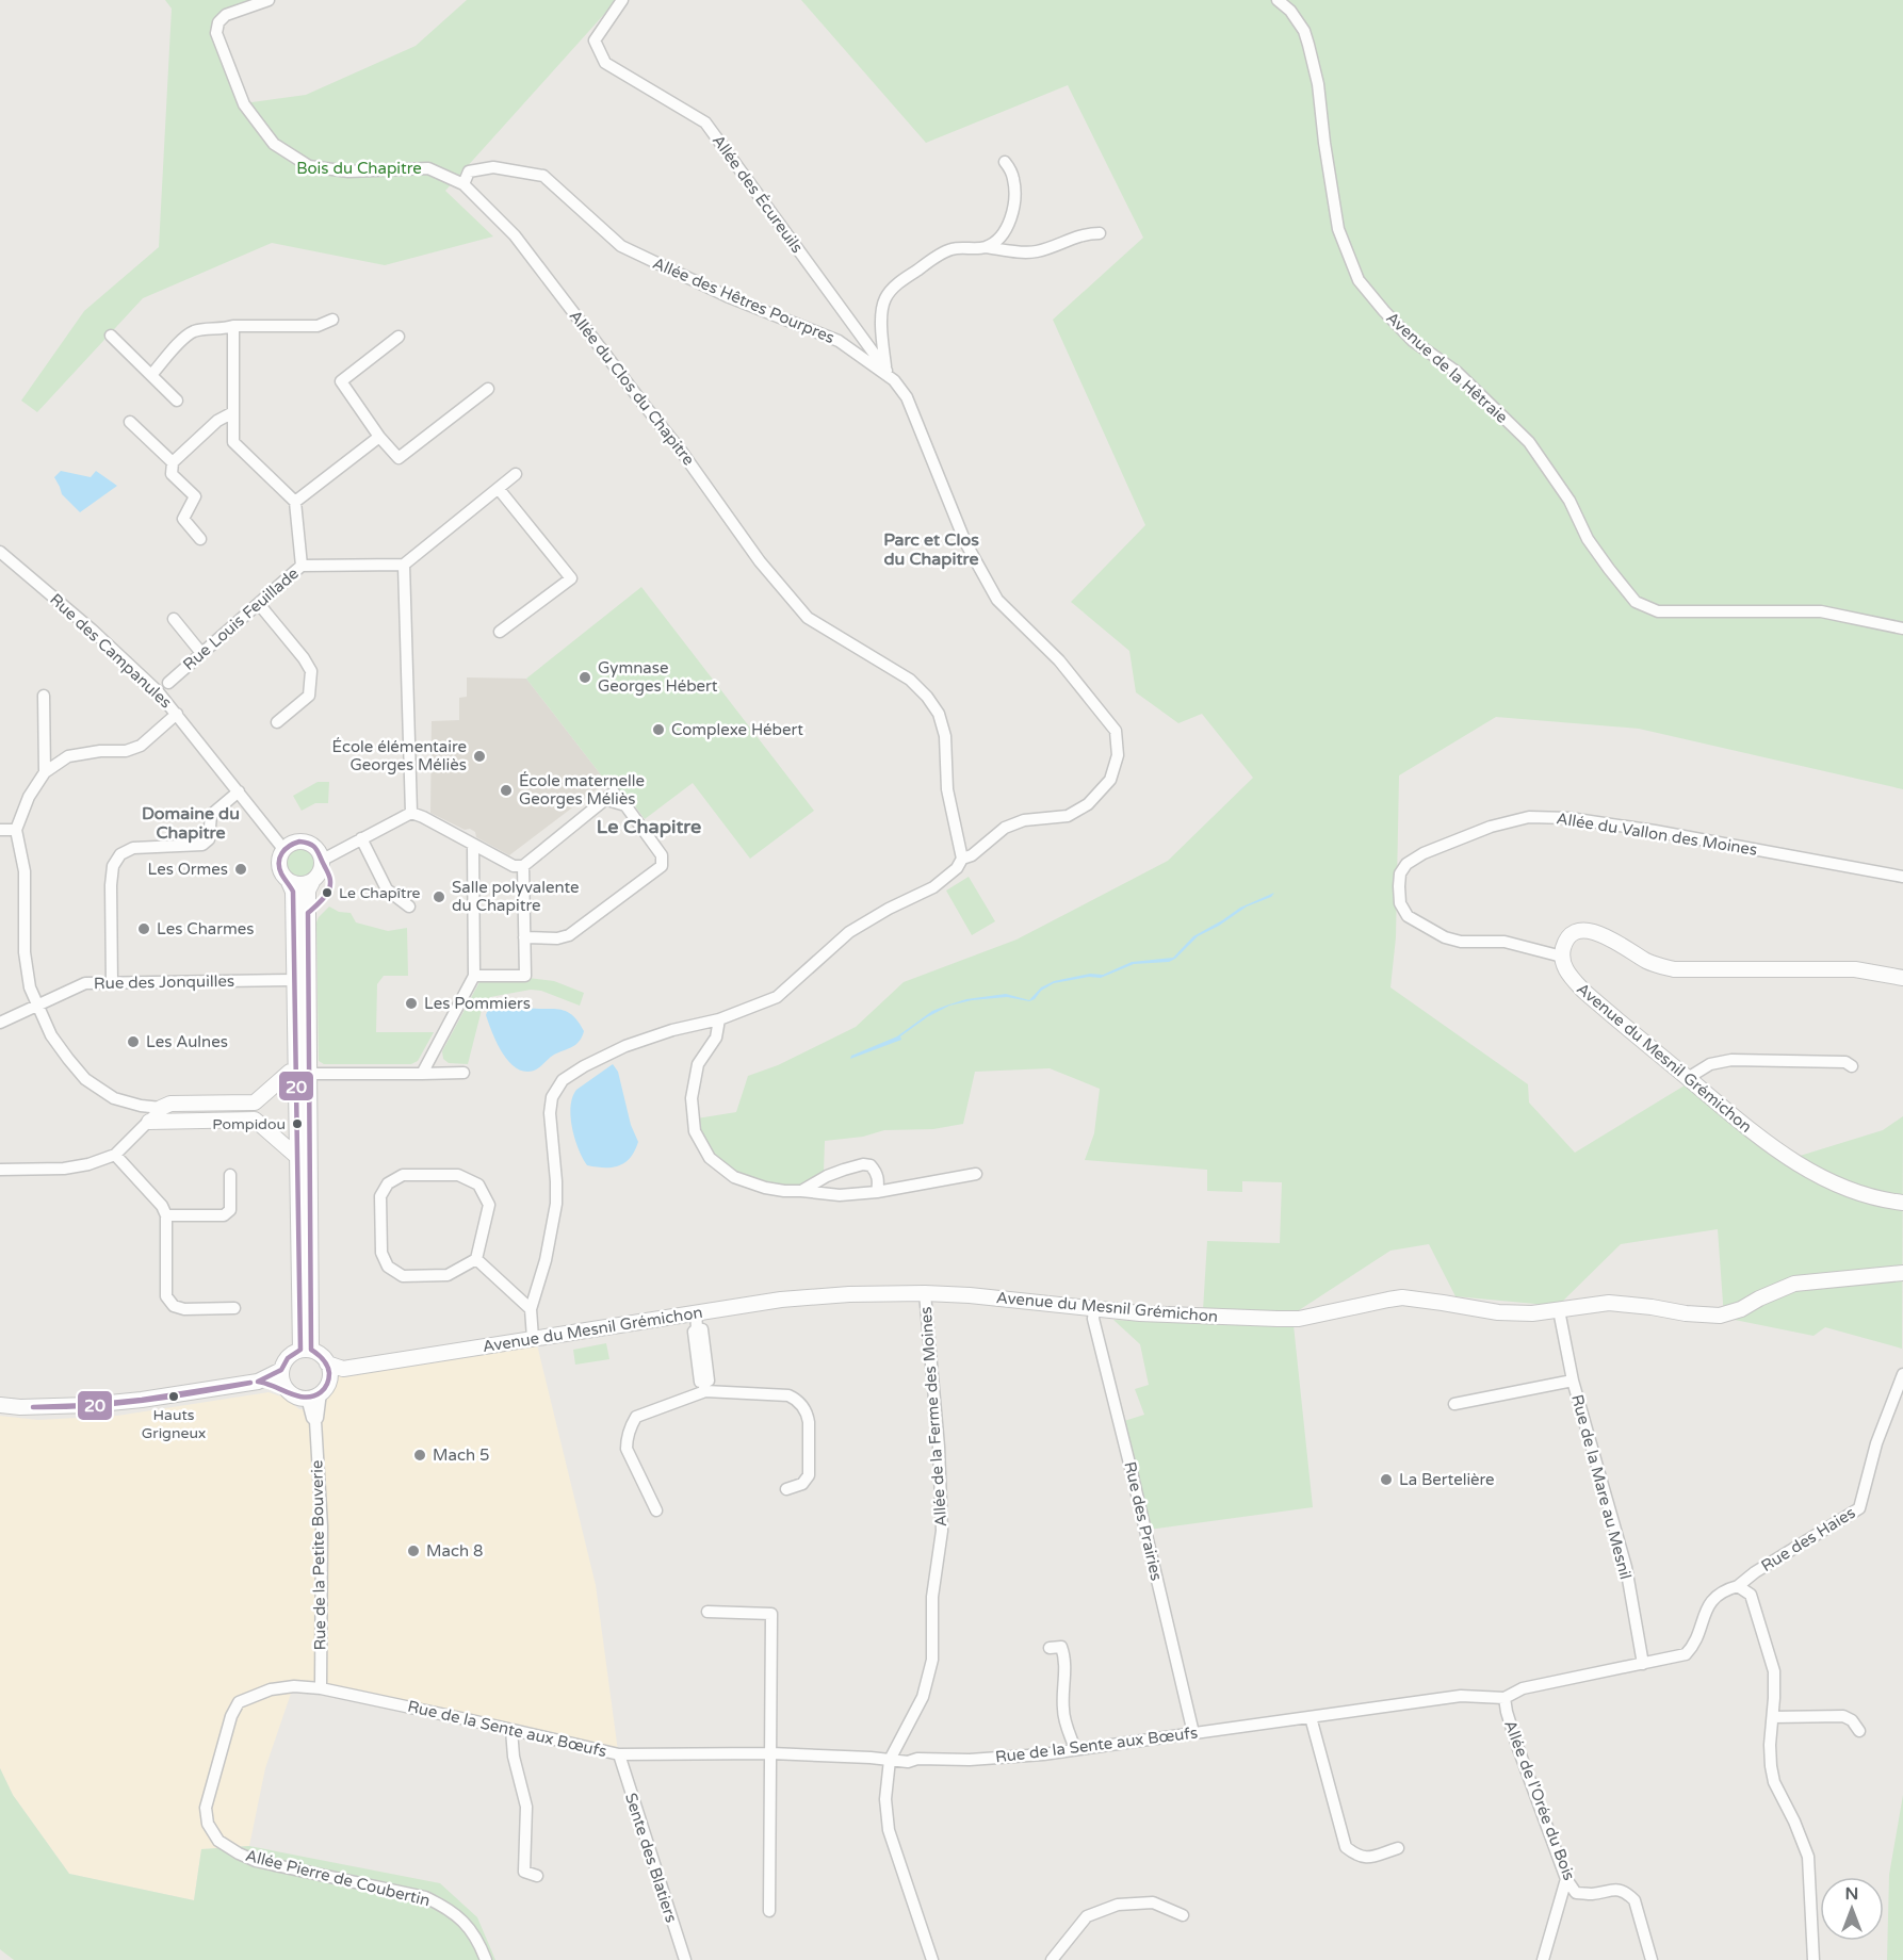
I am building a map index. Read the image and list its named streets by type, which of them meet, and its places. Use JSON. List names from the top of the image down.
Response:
{
  "streets": {
    "street": [
      "Allée des Écureuils",
      "Allée des Hêtres Pourpres",
      "Avenue de la Hêtraie",
      "Allée du Clos du Chapitre",
      "Rue Louis Feuillade",
      "Rue des Campanules",
      "Allée du Vallon des Moines",
      "Rue des Jonquilles",
      "Avenue du Mesnil Grémichon",
      "Allée de la Ferme des Moines",
      "Rue de la Mare au Mesnil",
      "Rue des Prairies",
      "Rue des Haies",
      "Rue de la Petite Bouverie",
      "Rue de la Sente aux Bœufs",
      "Allée de l'Orée du Bois",
      "Sente des Blatiers",
      "Allée Pierre de Coubertin"
    ]
  },
  "crossings": [
    ["Allée des Écureuils", "Allée des Hêtres Pourpres"],
    ["Allée des Hêtres Pourpres", "Allée du Clos du Chapitre"],
    ["Allée du Vallon des Moines", "Avenue du Mesnil Grémichon"],
    ["Avenue du Mesnil Grémichon", "Allée de la Ferme des Moines"],
    ["Avenue du Mesnil Grémichon", "Rue de la Mare au Mesnil"],
    ["Avenue du Mesnil Grémichon", "Rue des Prairies"],
    ["Avenue du Mesnil Grémichon", "Rue de la Petite Bouverie"],
    ["Allée de la Ferme des Moines", "Rue de la Sente aux Bœufs"],
    ["Rue de la Mare au Mesnil", "Rue des Haies"],
    ["Rue de la Mare au Mesnil", "Rue de la Sente aux Bœufs"],
    ["Rue des Prairies", "Rue de la Sente aux Bœufs"],
    ["Rue des Haies", "Rue de la Sente aux Bœufs"],
    ["Rue de la Petite Bouverie", "Rue de la Sente aux Bœufs"],
    ["Rue de la Sente aux Bœufs", "Allée de l'Orée du Bois"],
    ["Rue de la Sente aux Bœufs", "Sente des Blatiers"],
    ["Rue de la Sente aux Bœufs", "Allée Pierre de Coubertin"]
  ],
  "districts": ["Parc et Clos du Chapitre", "Domaine du Chapitre", "Le Chapitre"],
  "parks": ["Bois du Chapitre"],
  "places": [
    "Gymnase Georges Hébert",
    "Complexe Hébert",
    "École élémentaire Georges Méliès",
    "École maternelle Georges Méliès",
    "Les Ormes",
    "Le Chapître",
    "Salle polyvalente du Chapitre",
    "Les Charmes",
    "Les Pommiers",
    "Les Aulnes",
    "Pompidou",
    "Hauts Grigneux",
    "Mach 5",
    "La Bertelière",
    "Mach 8"
  ],
  "lines": ["transit line 20"],
  "north": "top"
}
